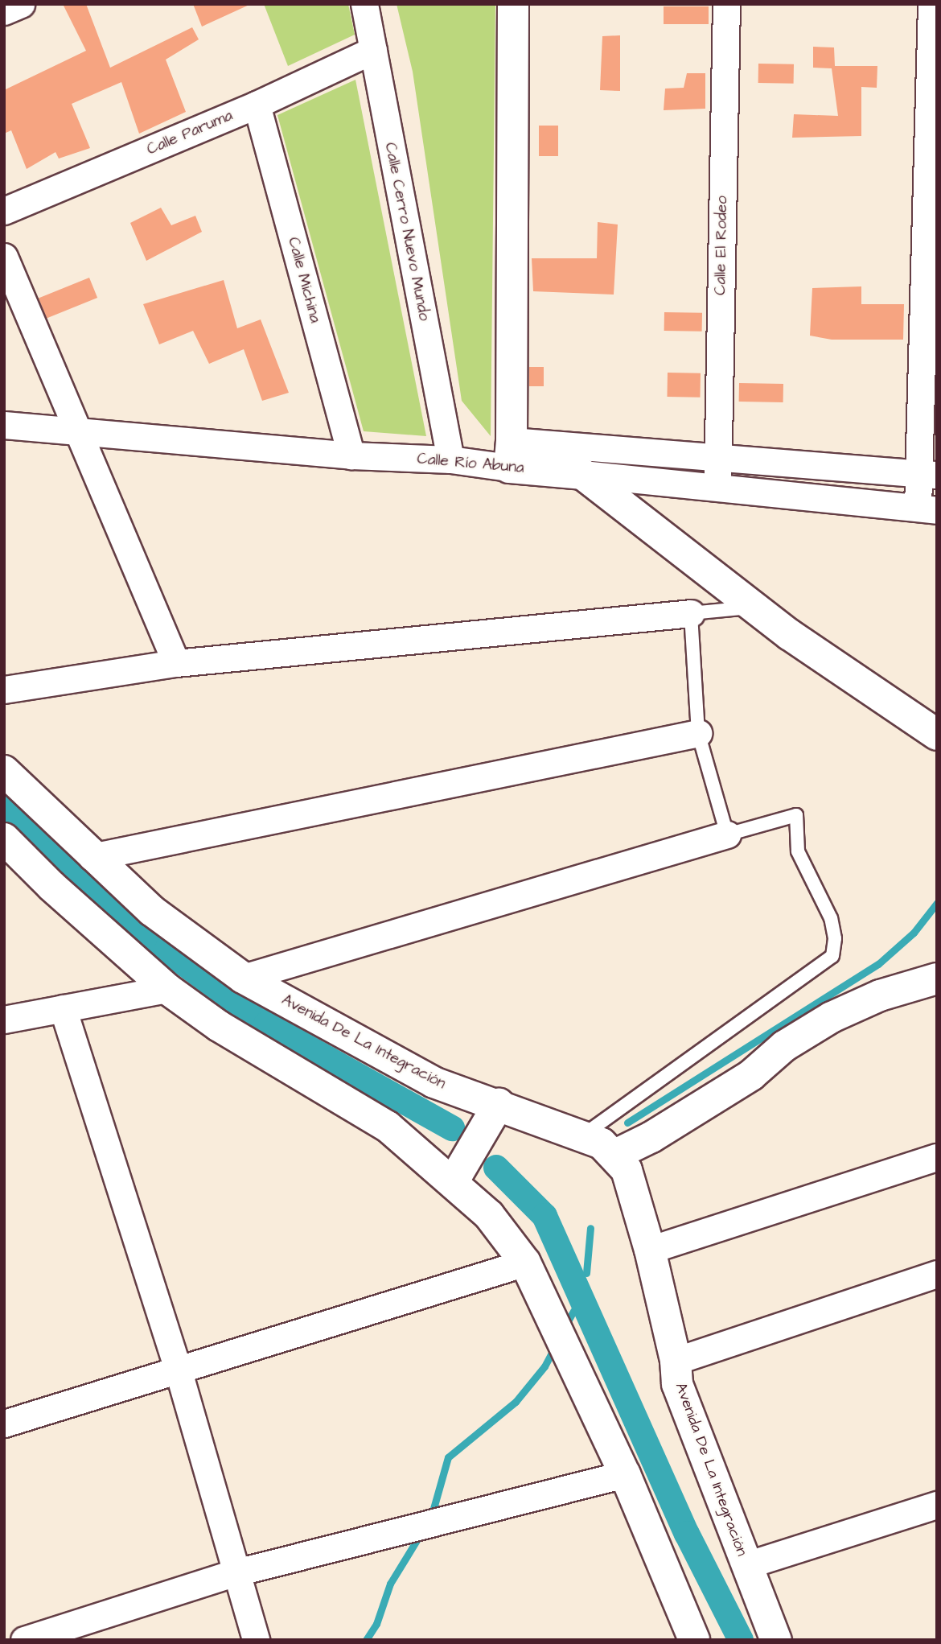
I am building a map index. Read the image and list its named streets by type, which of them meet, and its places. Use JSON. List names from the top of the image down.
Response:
{
  "streets": {
    "main road": ["Calle Río Abuna", "Avenida De La Integración"],
    "street": [
      "Calle Paruma",
      "Calle Cerro Nuevo Mundo",
      "Calle El Rodeo",
      "Calle Michina"
    ]
  },
  "crossings": [
    ["Calle Paruma", "Calle Cerro Nuevo Mundo"],
    ["Calle Paruma", "Calle Michina"],
    ["Calle Cerro Nuevo Mundo", "Calle Río Abuna"],
    ["Calle El Rodeo", "Calle Río Abuna"],
    ["Calle Michina", "Calle Río Abuna"]
  ]
}
